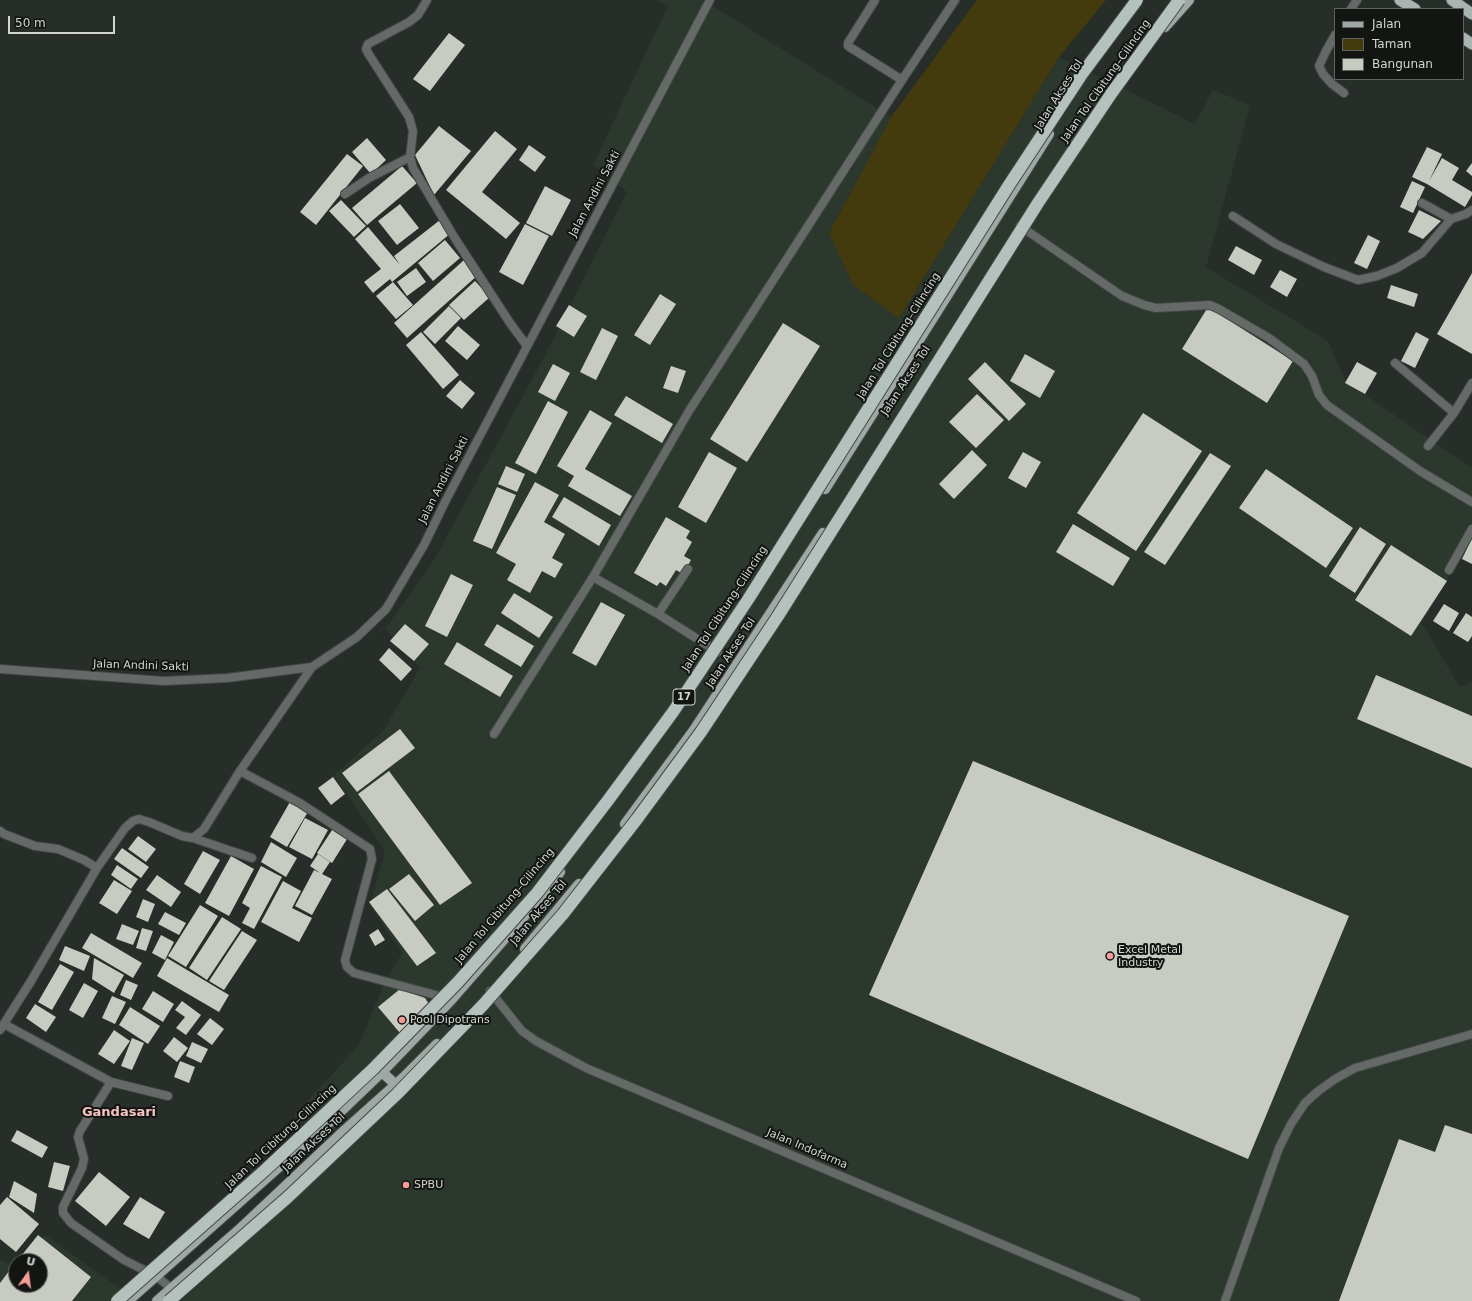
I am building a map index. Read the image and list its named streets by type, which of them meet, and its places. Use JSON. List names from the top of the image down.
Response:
{
  "streets": {
    "highway": ["Jalan Tol Cibitung–Cilincing", "17"],
    "main road": ["Jalan Akses Tol"],
    "street": ["Jalan Andini Sakti", "Jalan Indofarma"]
  },
  "crossings": [
    ["Jalan Akses Tol", "Jalan Indofarma"]
  ],
  "districts": ["Gandasari"],
  "places": ["Excel Metal Industry", "Pool Dipotrans", "SPBU"],
  "legend": ["Jalan", "Taman", "Bangunan"],
  "scale_bar": "50 m",
  "north": "top"
}
